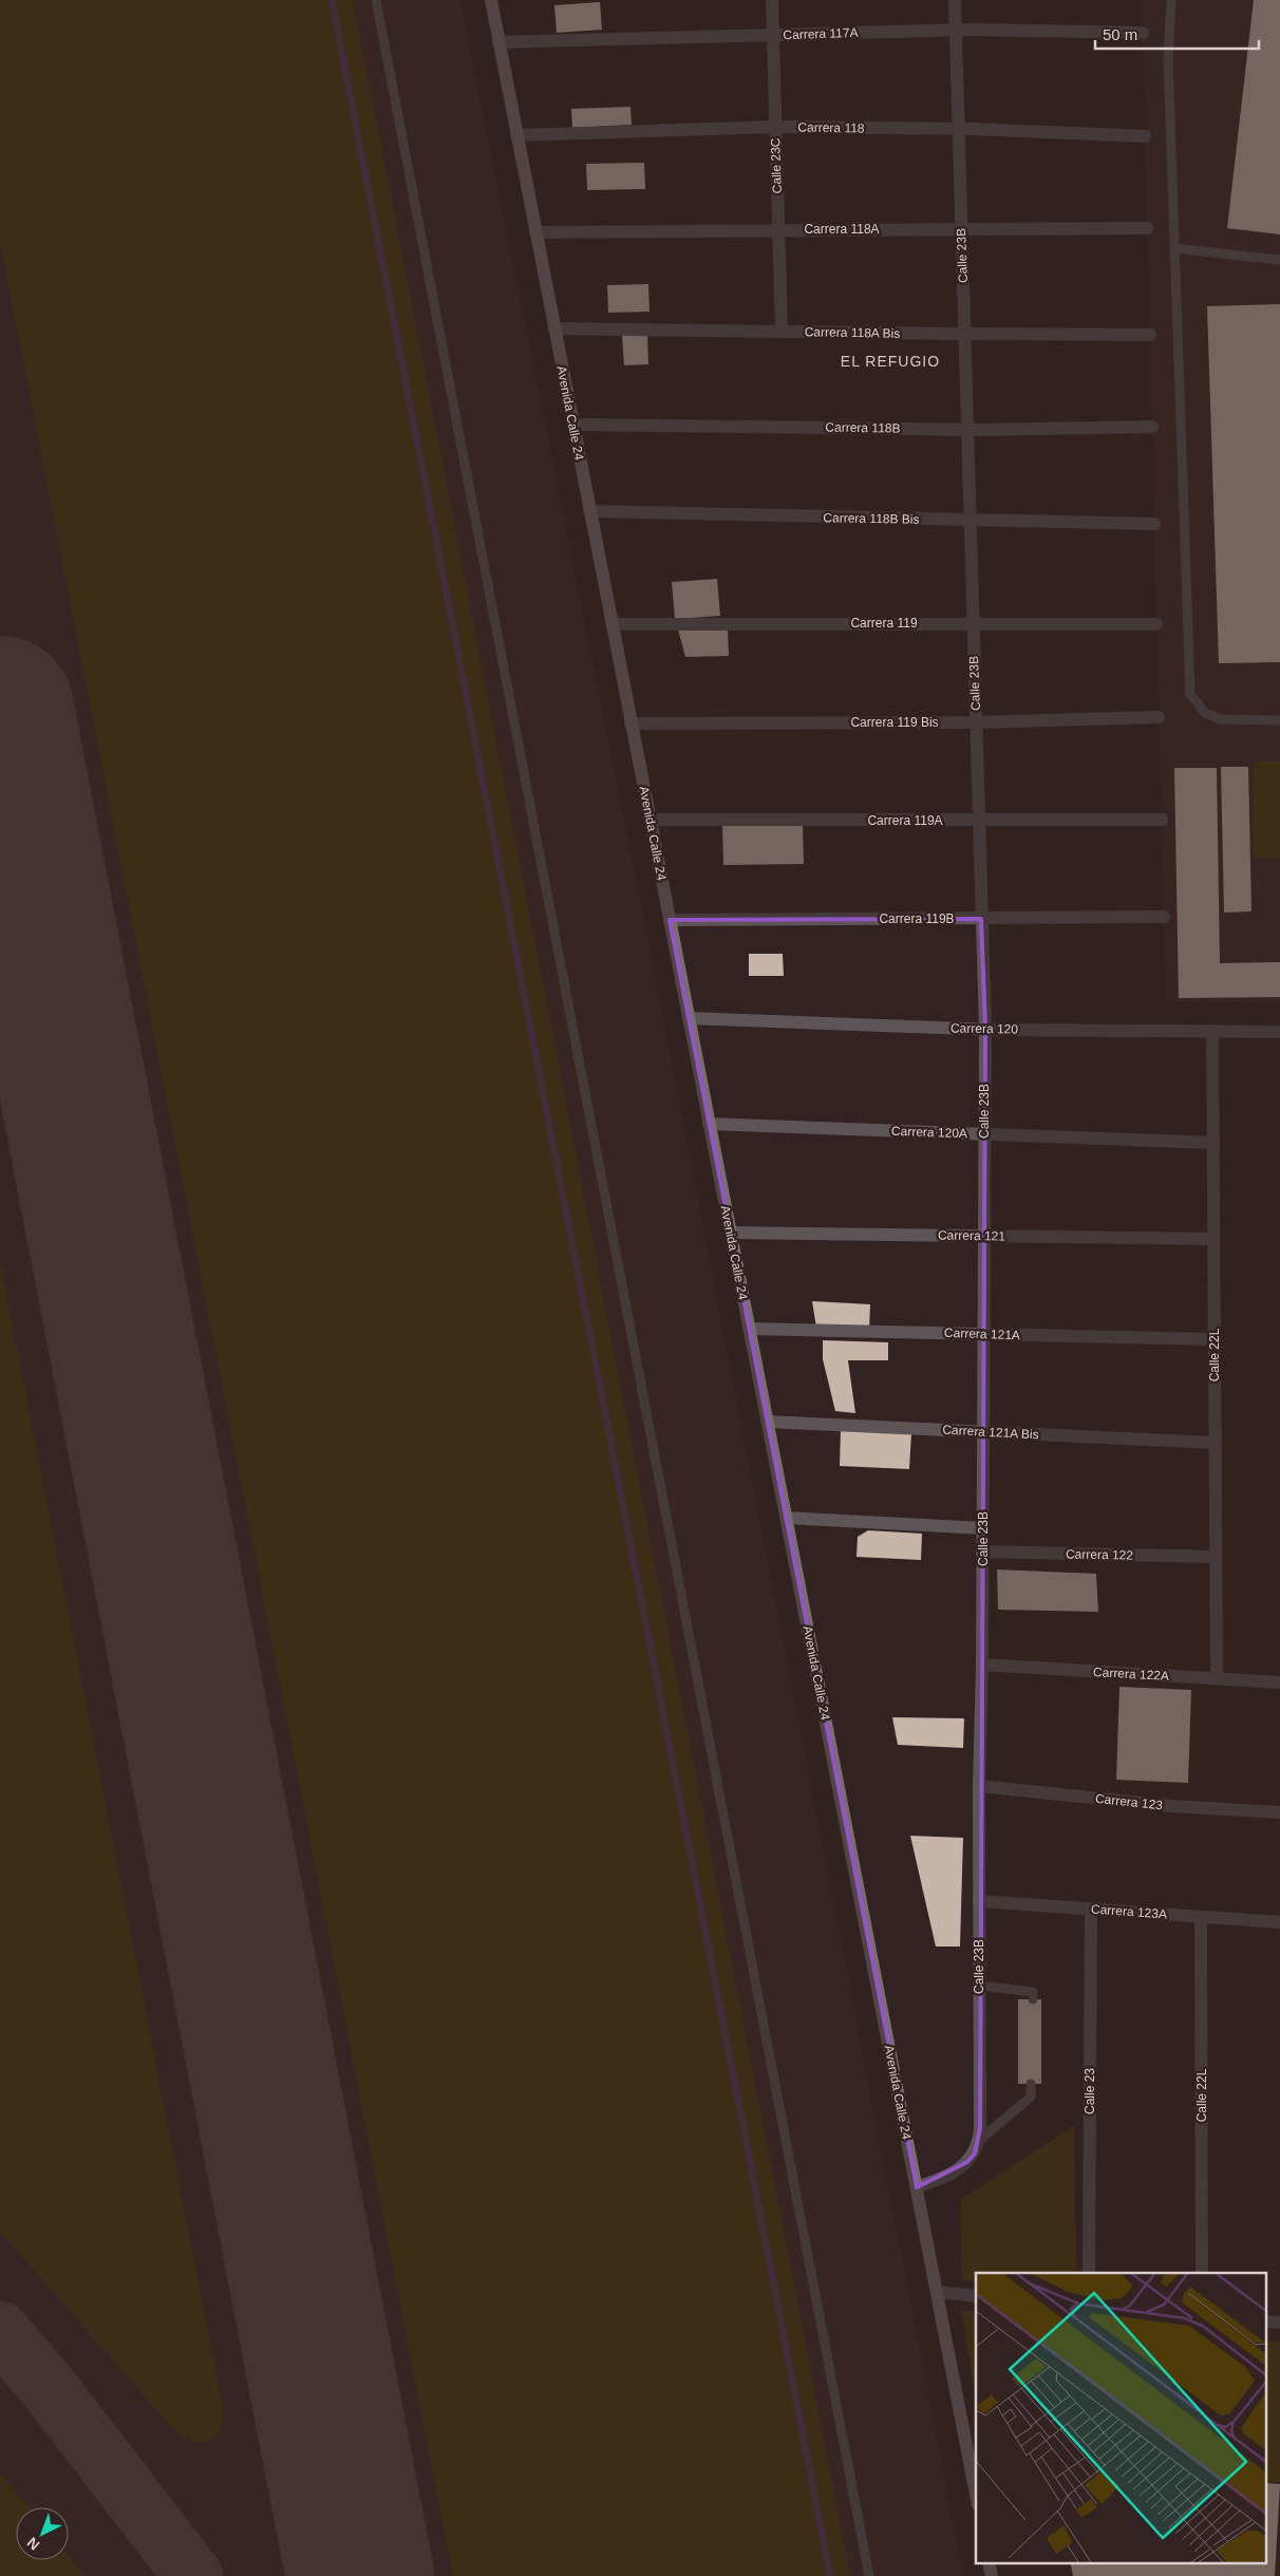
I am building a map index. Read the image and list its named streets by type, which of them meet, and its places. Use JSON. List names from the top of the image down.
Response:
{
  "streets": {
    "main road": ["Avenida Calle 24"],
    "street": [
      "Carrera 117A",
      "Carrera 118",
      "Calle 23C",
      "Carrera 118A",
      "Calle 23B",
      "Carrera 118A Bis",
      "Carrera 118B",
      "Carrera 118B Bis",
      "Carrera 119",
      "Carrera 119 Bis",
      "Carrera 119A",
      "Carrera 119B",
      "Carrera 120",
      "Carrera 120A",
      "Carrera 121",
      "Carrera 121A",
      "Calle 22L",
      "Carrera 121A Bis",
      "Carrera 122",
      "Carrera 122A",
      "Carrera 123",
      "Carrera 123A",
      "Calle 23"
    ]
  },
  "crossings": [
    ["Carrera 117A", "Calle 23C"],
    ["Carrera 117A", "Calle 23B"],
    ["Carrera 117A", "Avenida Calle 24"],
    ["Carrera 118", "Calle 23C"],
    ["Carrera 118", "Calle 23B"],
    ["Carrera 118", "Avenida Calle 24"],
    ["Calle 23C", "Carrera 118A"],
    ["Calle 23C", "Carrera 118A Bis"],
    ["Carrera 118A", "Calle 23B"],
    ["Carrera 118A", "Avenida Calle 24"],
    ["Calle 23B", "Carrera 118A Bis"],
    ["Calle 23B", "Carrera 118B"],
    ["Calle 23B", "Carrera 118B Bis"],
    ["Calle 23B", "Carrera 119"],
    ["Calle 23B", "Carrera 119 Bis"],
    ["Calle 23B", "Carrera 119A"],
    ["Calle 23B", "Carrera 119B"],
    ["Calle 23B", "Carrera 120"],
    ["Calle 23B", "Carrera 120A"],
    ["Calle 23B", "Carrera 121"],
    ["Calle 23B", "Carrera 121A"],
    ["Calle 23B", "Carrera 121A Bis"],
    ["Calle 23B", "Carrera 122"],
    ["Calle 23B", "Carrera 122A"],
    ["Calle 23B", "Carrera 123"],
    ["Calle 23B", "Carrera 123A"],
    ["Carrera 118A Bis", "Avenida Calle 24"],
    ["Avenida Calle 24", "Carrera 118B"],
    ["Avenida Calle 24", "Carrera 118B Bis"],
    ["Avenida Calle 24", "Carrera 119"],
    ["Avenida Calle 24", "Carrera 119 Bis"],
    ["Avenida Calle 24", "Carrera 119A"],
    ["Avenida Calle 24", "Carrera 119B"],
    ["Avenida Calle 24", "Carrera 120"],
    ["Avenida Calle 24", "Carrera 120A"],
    ["Avenida Calle 24", "Carrera 121"],
    ["Avenida Calle 24", "Carrera 121A"],
    ["Avenida Calle 24", "Carrera 121A Bis"],
    ["Carrera 120", "Calle 22L"],
    ["Carrera 120A", "Calle 22L"],
    ["Carrera 121", "Calle 22L"],
    ["Carrera 121A", "Calle 22L"],
    ["Calle 22L", "Carrera 121A Bis"],
    ["Calle 22L", "Carrera 122"],
    ["Calle 22L", "Carrera 122A"],
    ["Calle 22L", "Carrera 123A"],
    ["Carrera 123A", "Calle 23"]
  ],
  "districts": ["EL REFUGIO"],
  "scale_bar": "50 m",
  "north": "bottom left"
}
